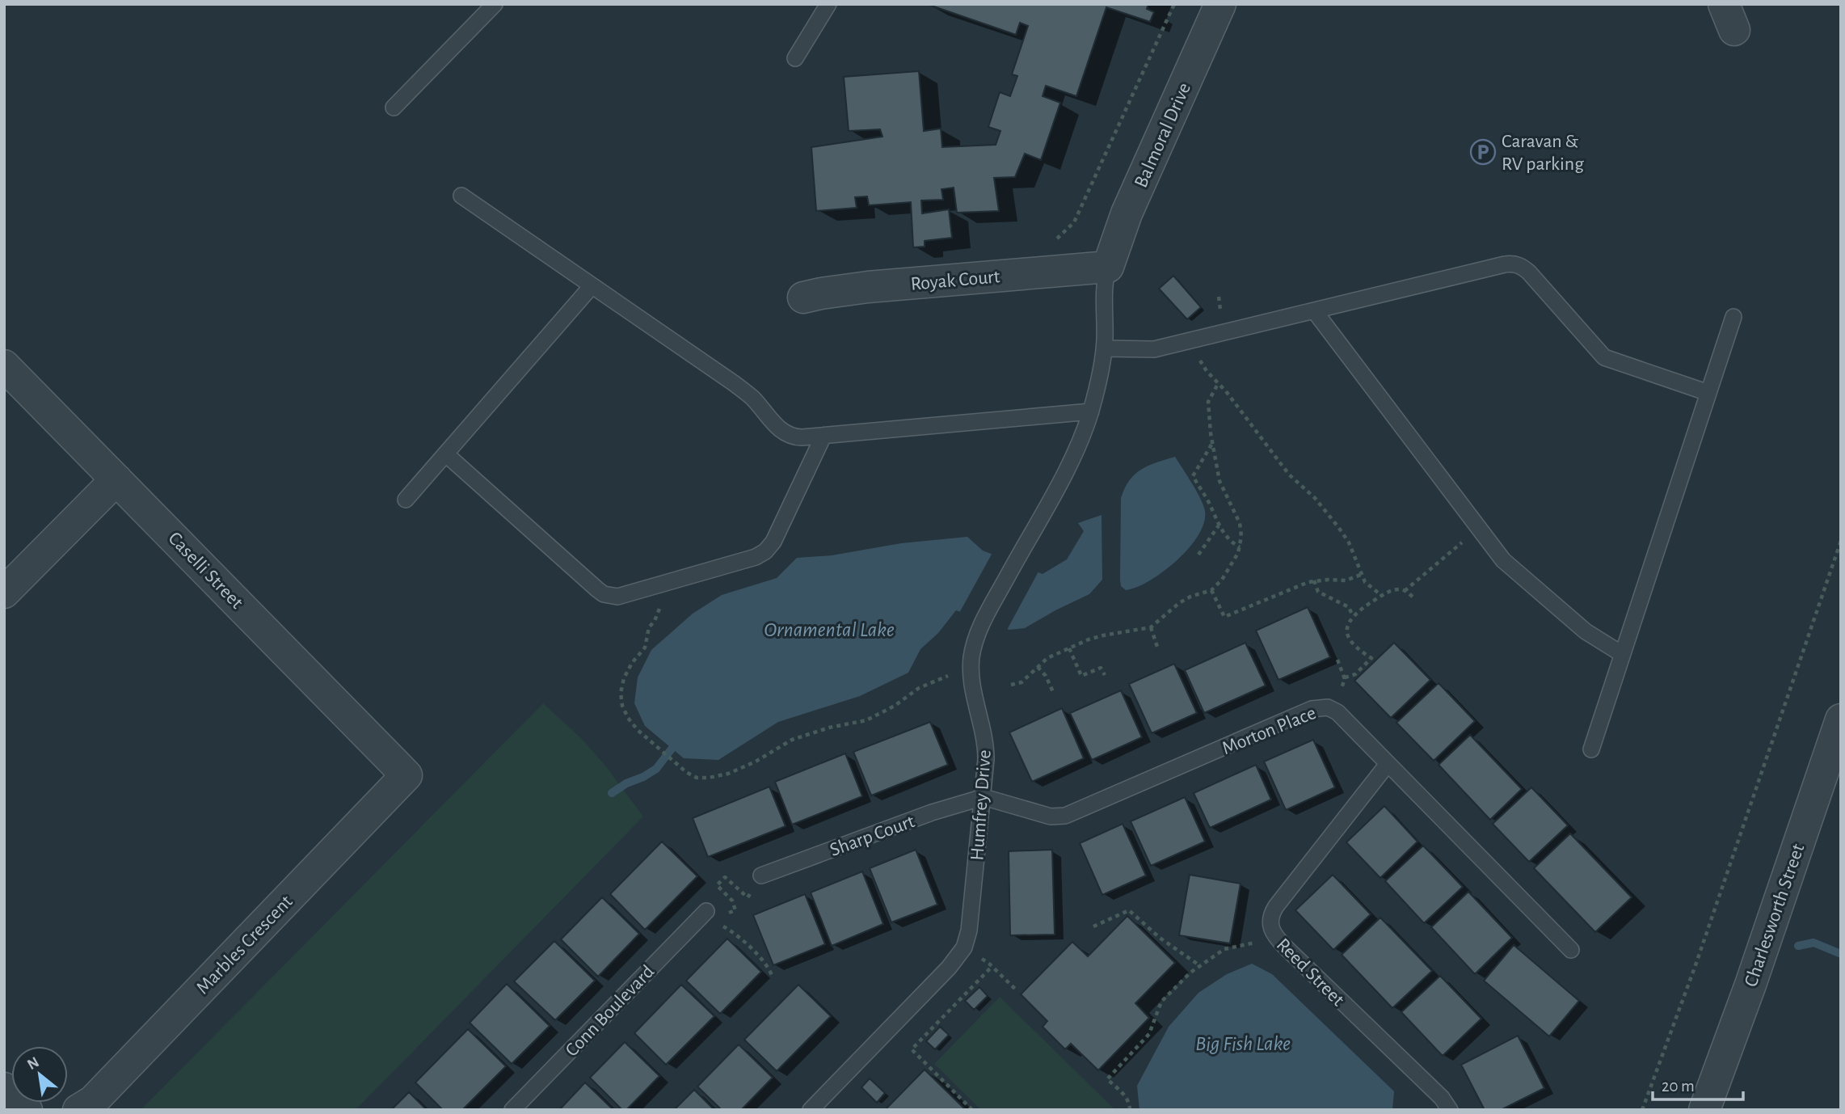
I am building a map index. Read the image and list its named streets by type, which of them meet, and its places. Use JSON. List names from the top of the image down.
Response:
{
  "streets": {
    "street": [
      "Balmoral Drive",
      "Royak Court",
      "Caselli Street",
      "Charlesworth Street",
      "Marbles Crescent"
    ],
    "lane": [
      "Morton Place",
      "Humfrey Drive",
      "Sharp Court",
      "Reed Street",
      "Conn Boulevard"
    ]
  },
  "crossings": [
    ["Balmoral Drive", "Royak Court"],
    ["Balmoral Drive", "Humfrey Drive"],
    ["Royak Court", "Humfrey Drive"],
    ["Caselli Street", "Marbles Crescent"],
    ["Morton Place", "Humfrey Drive"],
    ["Morton Place", "Sharp Court"],
    ["Morton Place", "Reed Street"],
    ["Humfrey Drive", "Sharp Court"]
  ],
  "water": ["Ornamental Lake", "Big Fish Lake"],
  "places": {
    "parking": ["Caravan & RV parking"]
  },
  "scale_bar": "20 m",
  "north": "top left"
}
